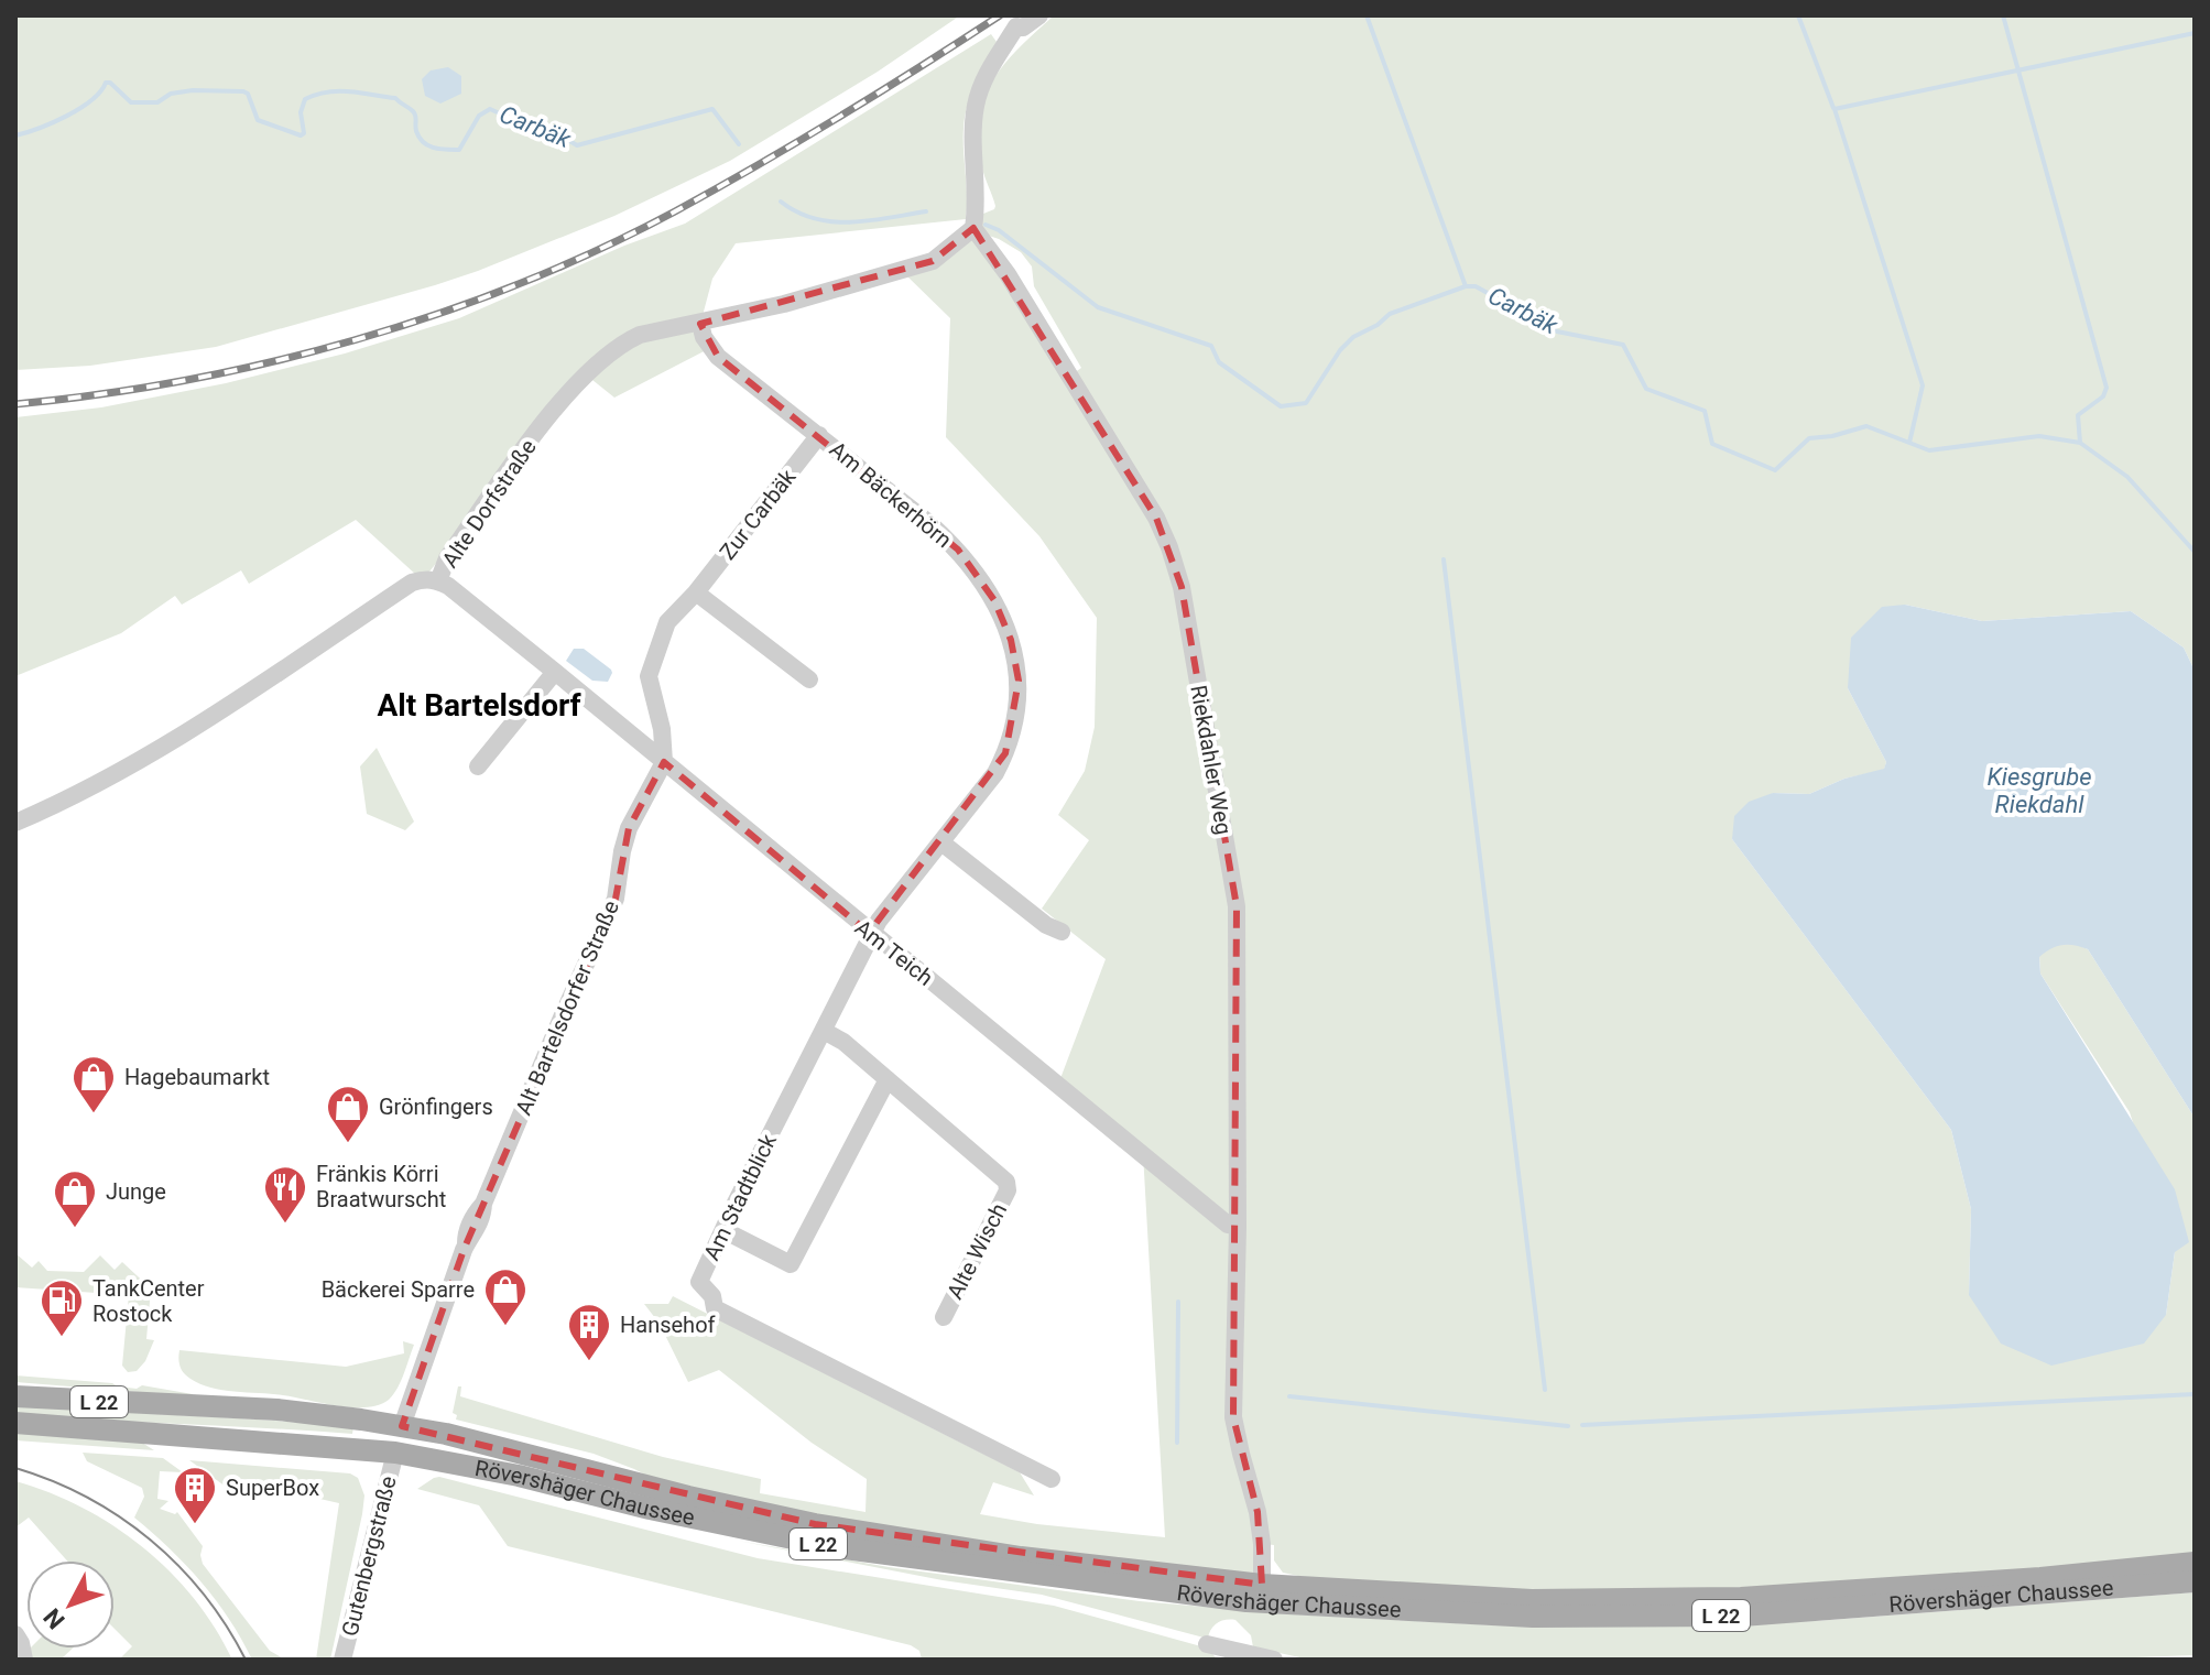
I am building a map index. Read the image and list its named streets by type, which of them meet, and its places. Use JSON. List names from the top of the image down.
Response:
{
  "streets": {
    "main road": ["L 22", "Rövershäger Chaussee"],
    "street": [
      "Am Bäckerhörn",
      "Alte Dorfstraße",
      "Zur Carbäk",
      "Riekdahler Weg",
      "Am Teich",
      "Alt Bartelsdorfer Straße",
      "Am Stadtblick",
      "Alte Wisch",
      "Gutenbergstraße"
    ]
  },
  "crossings": [
    ["Am Bäckerhörn", "Alte Dorfstraße"],
    ["Am Bäckerhörn", "Zur Carbäk"],
    ["Am Bäckerhörn", "Am Teich"],
    ["Am Bäckerhörn", "Am Stadtblick"],
    ["Alte Dorfstraße", "Riekdahler Weg"],
    ["Alte Dorfstraße", "Am Teich"],
    ["Zur Carbäk", "Am Teich"],
    ["Zur Carbäk", "Alt Bartelsdorfer Straße"],
    ["Riekdahler Weg", "Am Teich"],
    ["Riekdahler Weg", "Rövershäger Chaussee"],
    ["Am Teich", "Alt Bartelsdorfer Straße"],
    ["Am Teich", "Am Stadtblick"],
    ["Alt Bartelsdorfer Straße", "Rövershäger Chaussee"],
    ["Am Stadtblick", "Alte Wisch"],
    ["Rövershäger Chaussee", "Gutenbergstraße"]
  ],
  "districts": ["Alt Bartelsdorf"],
  "water": ["Carbäk", "Kiesgrube Riekdahl"],
  "places": {
    "shop": [
      "Hagebaumarkt",
      "Grönfingers",
      "Junge",
      "Bäckerei Sparre"
    ],
    "restaurant": ["Fränkis Körri Braatwurscht"],
    "fuel station": ["TankCenter Rostock"],
    "building": ["Hansehof", "SuperBox"]
  },
  "north": "bottom left"
}
